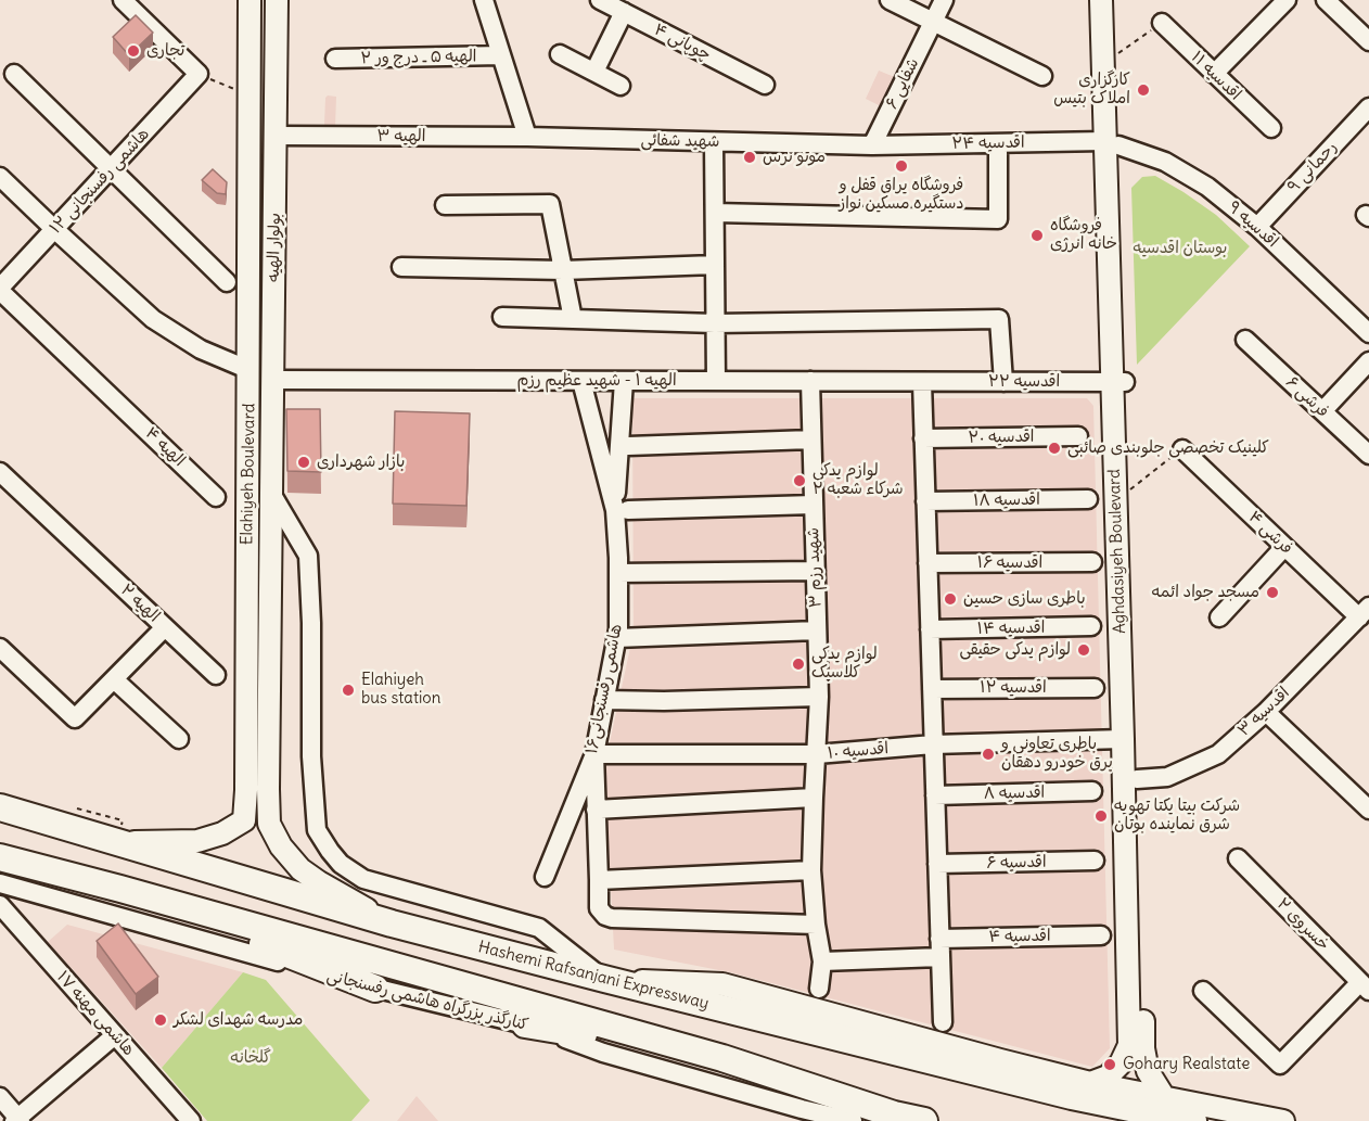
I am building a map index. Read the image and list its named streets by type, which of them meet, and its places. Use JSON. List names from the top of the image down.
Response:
{
  "streets": {
    "highway": ["Hashemi Rafsanjani Expressway"],
    "main road": ["بولوار الهیه", "Elahiyeh Boulevard", "Aghdasiyeh Boulevard"],
    "street": [
      "چوپانی ۴",
      "الهیه ۵ ـ درج ور ۲",
      "اقدسیه ۱۱",
      "شفایی ۶",
      "الهیه ۳",
      "شهید شفائی",
      "اقدسیه ۲۴",
      "رحمانی ۹",
      "هاشمی رفسنجانی ۱۲",
      "اقدسیه ۹",
      "الهیه ۱ - شهید عظیم رزم",
      "اقدسیه ۲۲",
      "فرشی ۶",
      "اقدسیه ۲۰",
      "الهیه ۴",
      "اقدسیه ۱۸",
      "فرشی ۴",
      "اقدسیه ۱۶",
      "شهید رزم ۳",
      "الهیه ۲",
      "اقدسیه ۱۴",
      "اقدسیه ۱۲",
      "هاشمی رفسنجانی۱۶",
      "اقدسیه ۳",
      "اقدسیه ۱۰",
      "اقدسیه ۸",
      "اقدسیه ۶",
      "خسروی ۲",
      "اقدسیه ۴",
      "کنارگذر بزرگراه هاشمی رفسنجانی",
      "هاشمی مهنه ۱۷"
    ]
  },
  "crossings": [
    ["شفایی ۶", "شهید شفائی"],
    ["شفایی ۶", "اقدسیه ۲۴"],
    ["الهیه ۳", "شهید شفائی"],
    ["الهیه ۳", "بولوار الهیه"],
    ["شهید شفائی", "اقدسیه ۲۴"],
    ["اقدسیه ۲۴", "اقدسیه ۹"],
    ["اقدسیه ۲۴", "Aghdasiyeh Boulevard"],
    ["رحمانی ۹", "اقدسیه ۹"],
    ["هاشمی رفسنجانی ۱۲", "الهیه ۴"],
    ["اقدسیه ۹", "Aghdasiyeh Boulevard"],
    ["بولوار الهیه", "الهیه ۱ - شهید عظیم رزم"],
    ["بولوار الهیه", "Elahiyeh Boulevard"],
    ["الهیه ۱ - شهید عظیم رزم", "اقدسیه ۲۲"],
    ["الهیه ۱ - شهید عظیم رزم", "شهید رزم ۳"],
    ["الهیه ۱ - شهید عظیم رزم", "هاشمی رفسنجانی۱۶"],
    ["اقدسیه ۲۲", "Aghdasiyeh Boulevard"],
    ["Elahiyeh Boulevard", "Hashemi Rafsanjani Expressway"],
    ["فرشی ۴", "اقدسیه ۳"],
    ["Aghdasiyeh Boulevard", "اقدسیه ۳"],
    ["Aghdasiyeh Boulevard", "اقدسیه ۱۰"],
    ["Aghdasiyeh Boulevard", "Hashemi Rafsanjani Expressway"],
    ["شهید رزم ۳", "اقدسیه ۱۰"],
    ["شهید رزم ۳", "اقدسیه ۴"],
    ["هاشمی رفسنجانی۱۶", "اقدسیه ۱۰"]
  ],
  "parks": ["بوستان اقدسیه", "گلخانه"],
  "places": [
    "تجاری",
    "کارگزاری املاک بتیس",
    "موتو نرس",
    "فروشگاه یراق قفل و دستگیره مسکین نواز",
    "فروشگاه خانه انرژی",
    "کلینیک تخصصی جلوبندی صائبی",
    "بازار شهرداری",
    "لوازم یدکی شرکاء شعبه ۲",
    "مسجد جواد ائمه",
    "باطری سازی حسین",
    "لوازم یدکی حقیقی",
    "لوازم یدکی کلاسیک",
    "Elahiyeh bus station",
    "باطری تعاونی و برق خودرو دهقان",
    "شرکت بیتا یکتا تهویه شرق نماینده بوتان",
    "مدرسه شهدای لشکر",
    "Gohary Realstate"
  ]
}
